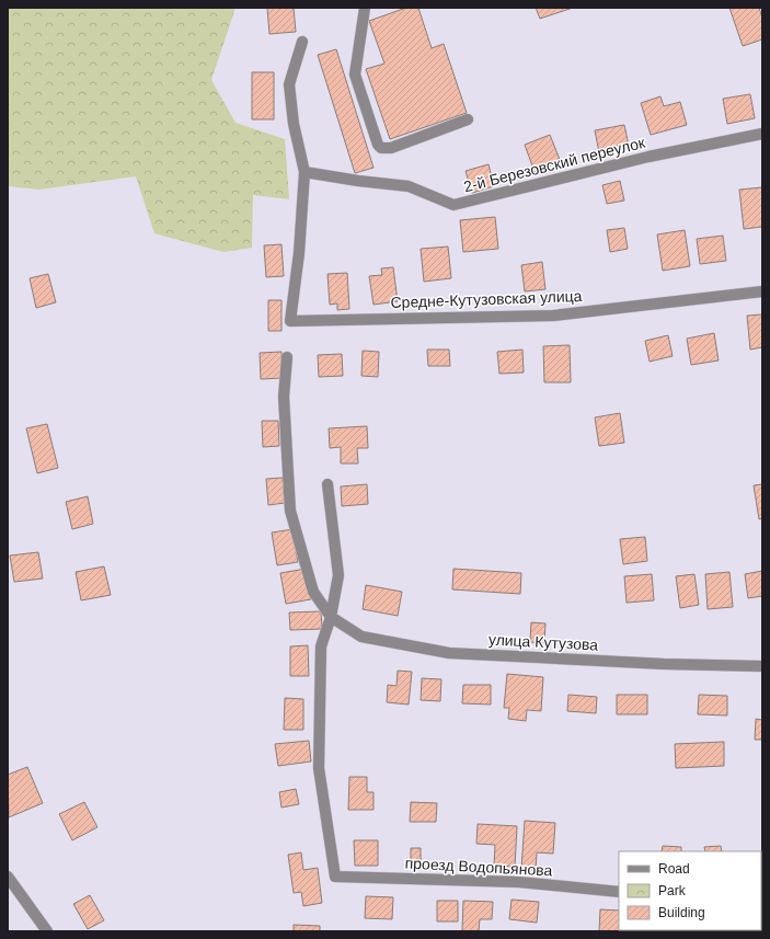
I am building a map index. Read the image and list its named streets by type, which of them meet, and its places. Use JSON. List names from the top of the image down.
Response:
{
  "streets": {
    "street": [
      "2-й Березовский переулок",
      "Средне-Кутузовская улица",
      "улица Кутузова",
      "проезд Водопьянова"
    ]
  },
  "crossings": [
    ["2-й Березовский переулок", "Средне-Кутузовская улица"],
    ["улица Кутузова", "проезд Водопьянова"]
  ],
  "legend": ["Road", "Park", "Building"]
}
